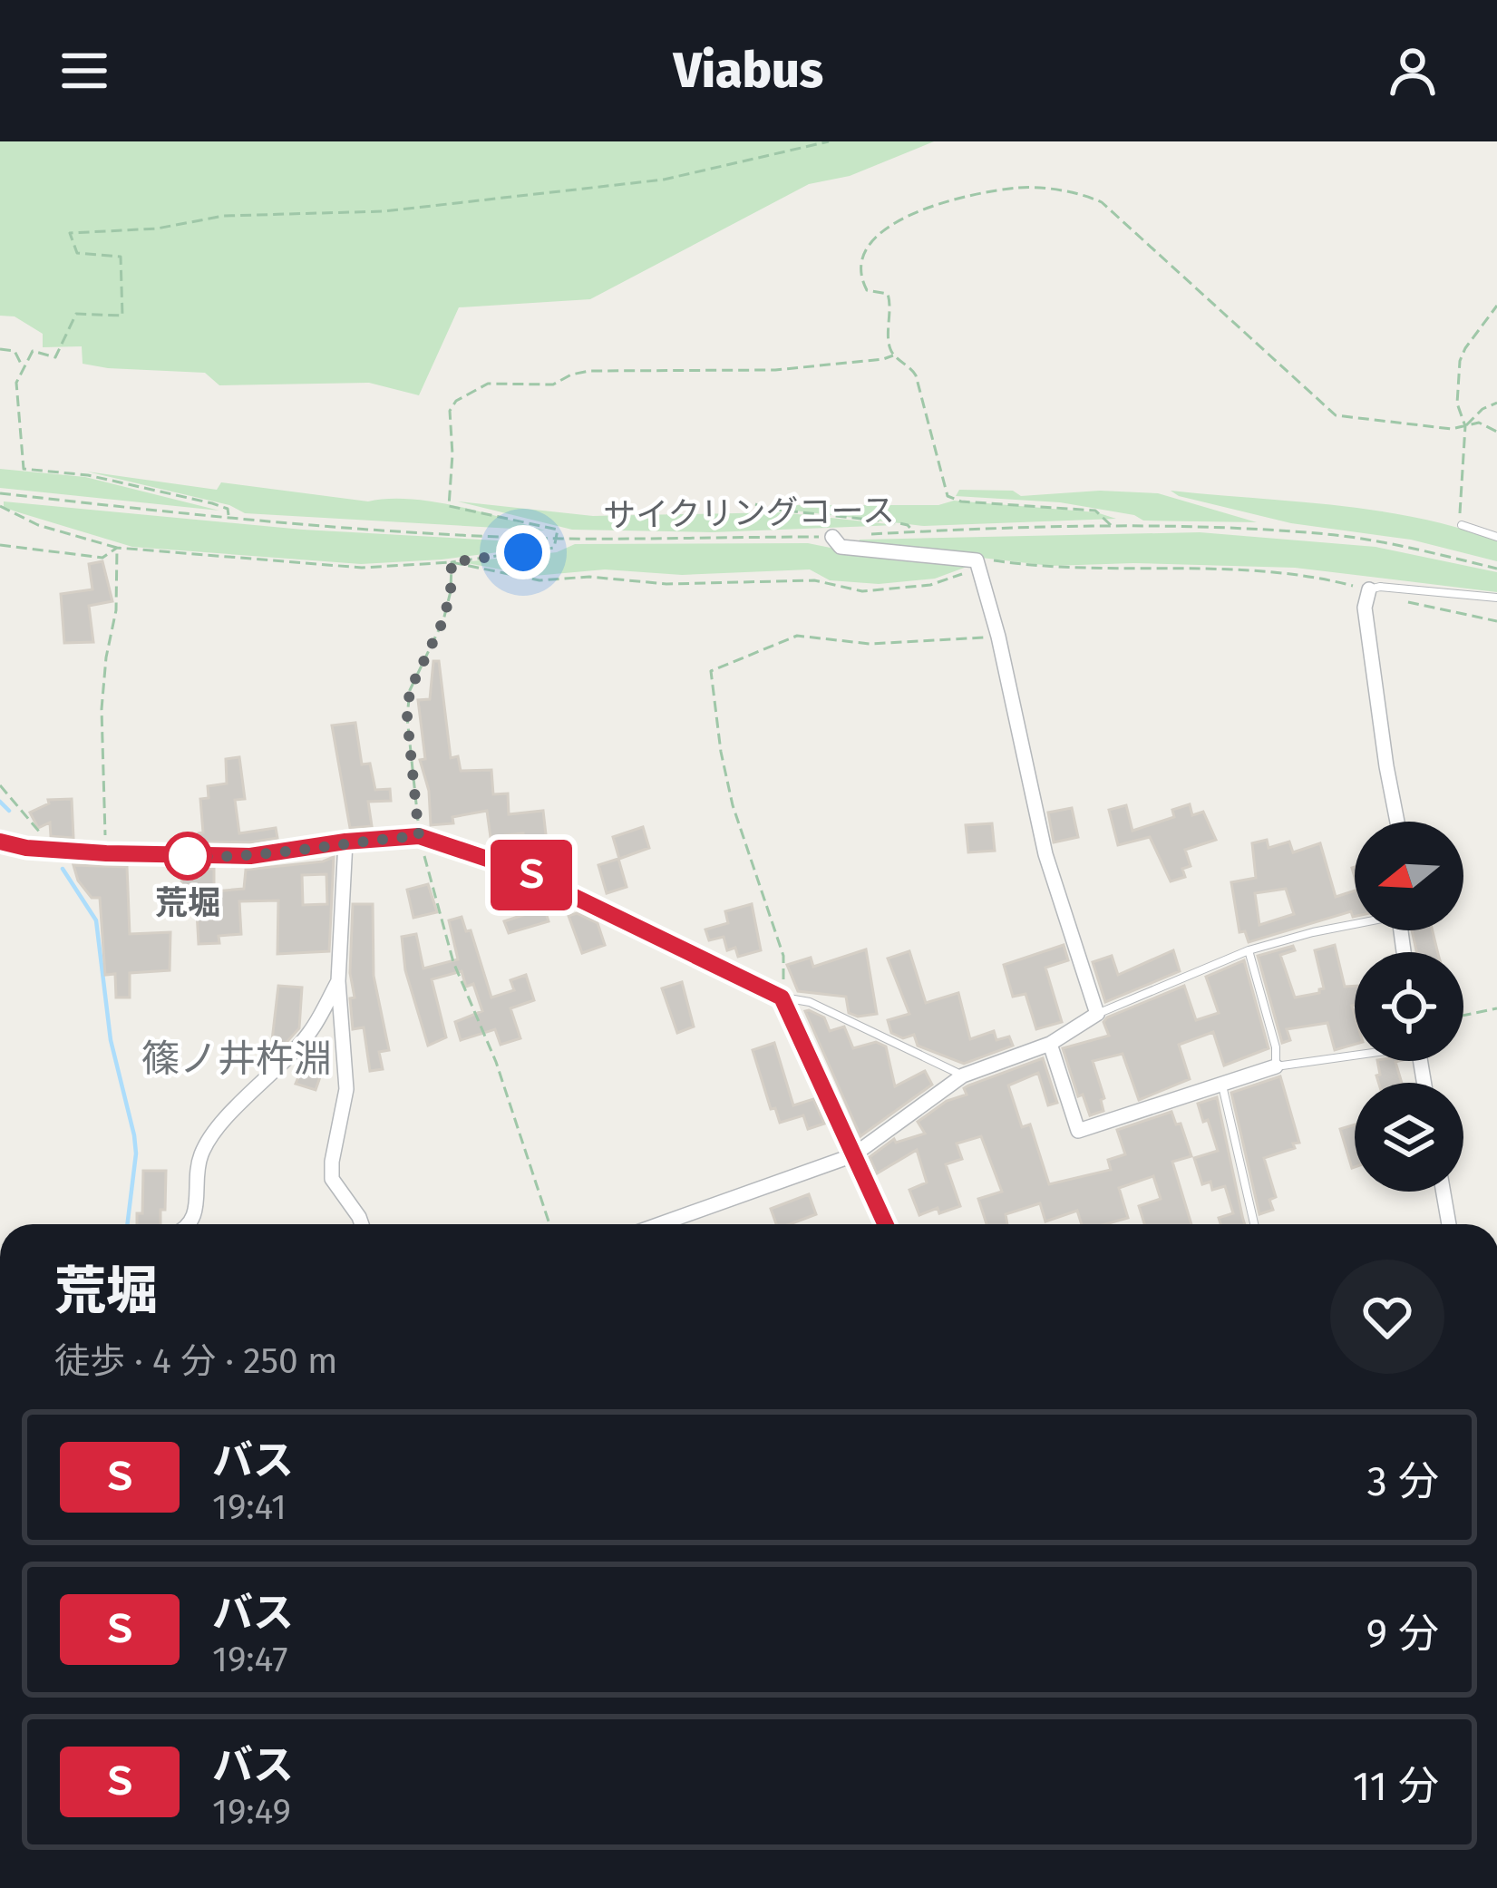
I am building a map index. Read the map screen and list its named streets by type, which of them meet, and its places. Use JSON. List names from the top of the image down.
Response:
{
  "streets": {
    "path": ["サイクリングコース"]
  },
  "districts": ["篠ノ井杵淵"],
  "places": ["荒堀"],
  "lines": ["bus line Ｓ"],
  "north": "left",
  "page": {
    "header": "Viabus",
    "on_map": "Ｓ",
    "heading": ["荒堀", "徒歩 · 4 分 · 250 m"],
    "list": [
      {
        "mark": "Ｓ",
        "name": "バス",
        "note": "19:41",
        "value": "3 分"
      },
      {
        "mark": "Ｓ",
        "name": "バス",
        "note": "19:47",
        "value": "9 分"
      },
      {
        "mark": "Ｓ",
        "name": "バス",
        "note": "19:49",
        "value": "11 分"
      }
    ]
  }
}
